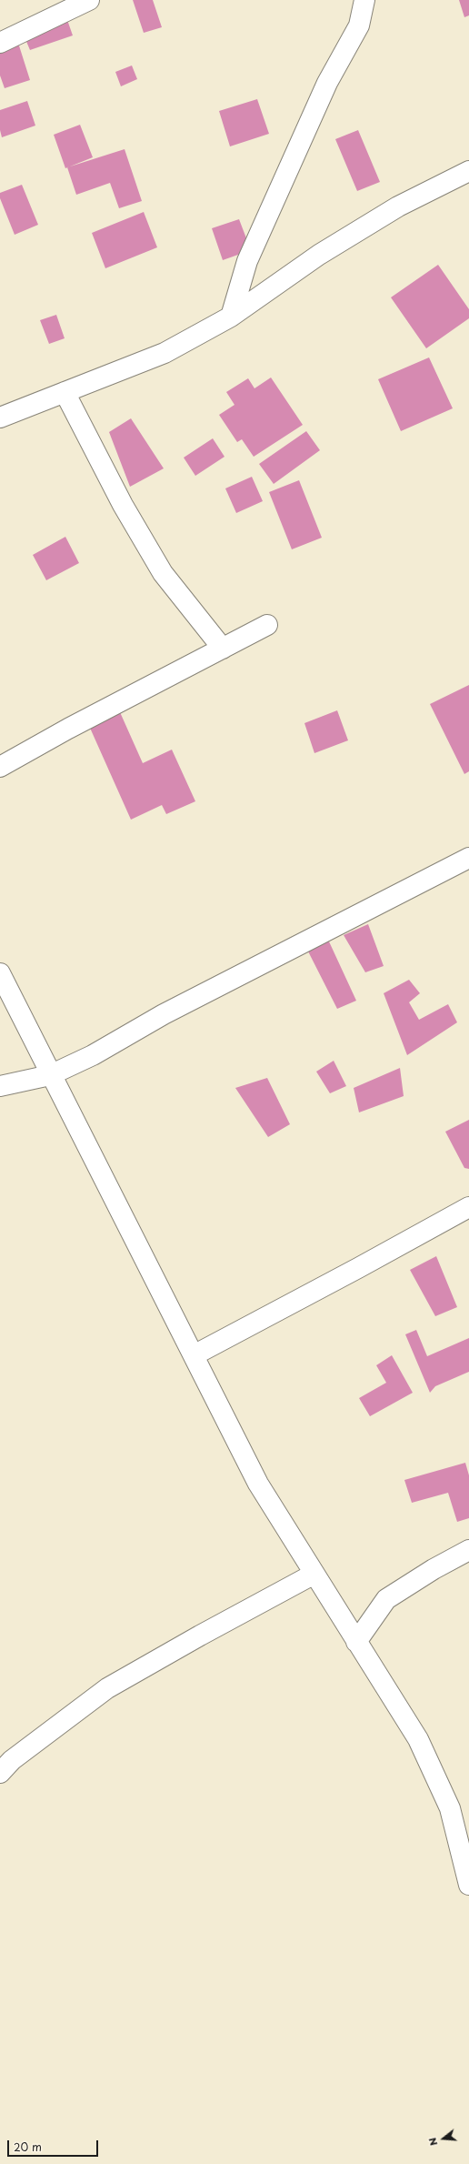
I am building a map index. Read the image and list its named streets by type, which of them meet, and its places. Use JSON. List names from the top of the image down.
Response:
{
  "scale_bar": "20 m",
  "north": "left"
}
